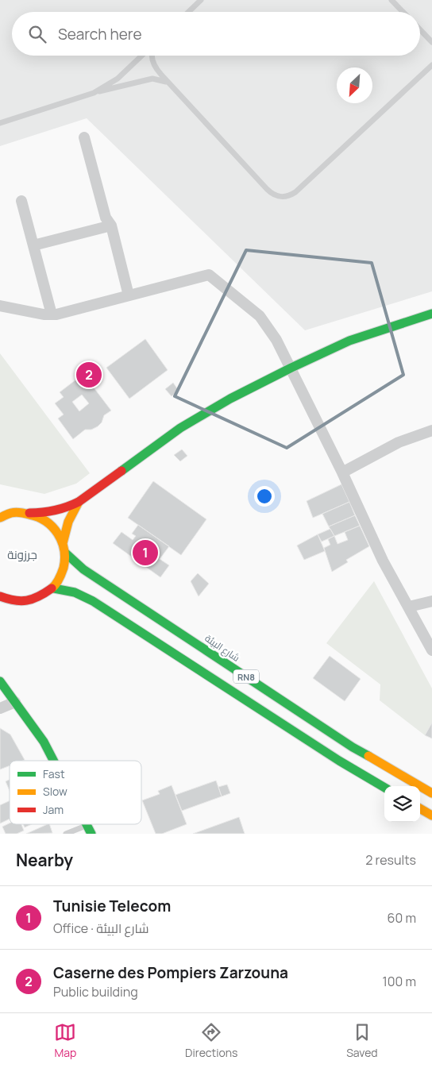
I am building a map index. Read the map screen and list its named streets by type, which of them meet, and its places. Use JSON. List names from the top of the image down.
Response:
{
  "streets": {
    "main road": ["شارع البيئة", "RN8"]
  },
  "crossings": [
    ["شارع البيئة", "RN8"]
  ],
  "districts": ["جرزونة"],
  "legend": ["Fast", "Slow", "Jam"],
  "north": "bottom left",
  "page": {
    "search": "Search here",
    "pins": ["2", "1"],
    "heading": ["Nearby", "2 results"],
    "list": [
      {
        "mark": "1",
        "name": "Tunisie Telecom",
        "note": "Office · شارع البيئة",
        "value": "60 m"
      },
      {
        "mark": "2",
        "name": "Caserne des Pompiers Zarzouna",
        "note": "Public building",
        "value": "100 m"
      }
    ],
    "nav": ["Map", "Directions", "Saved"]
  }
}
